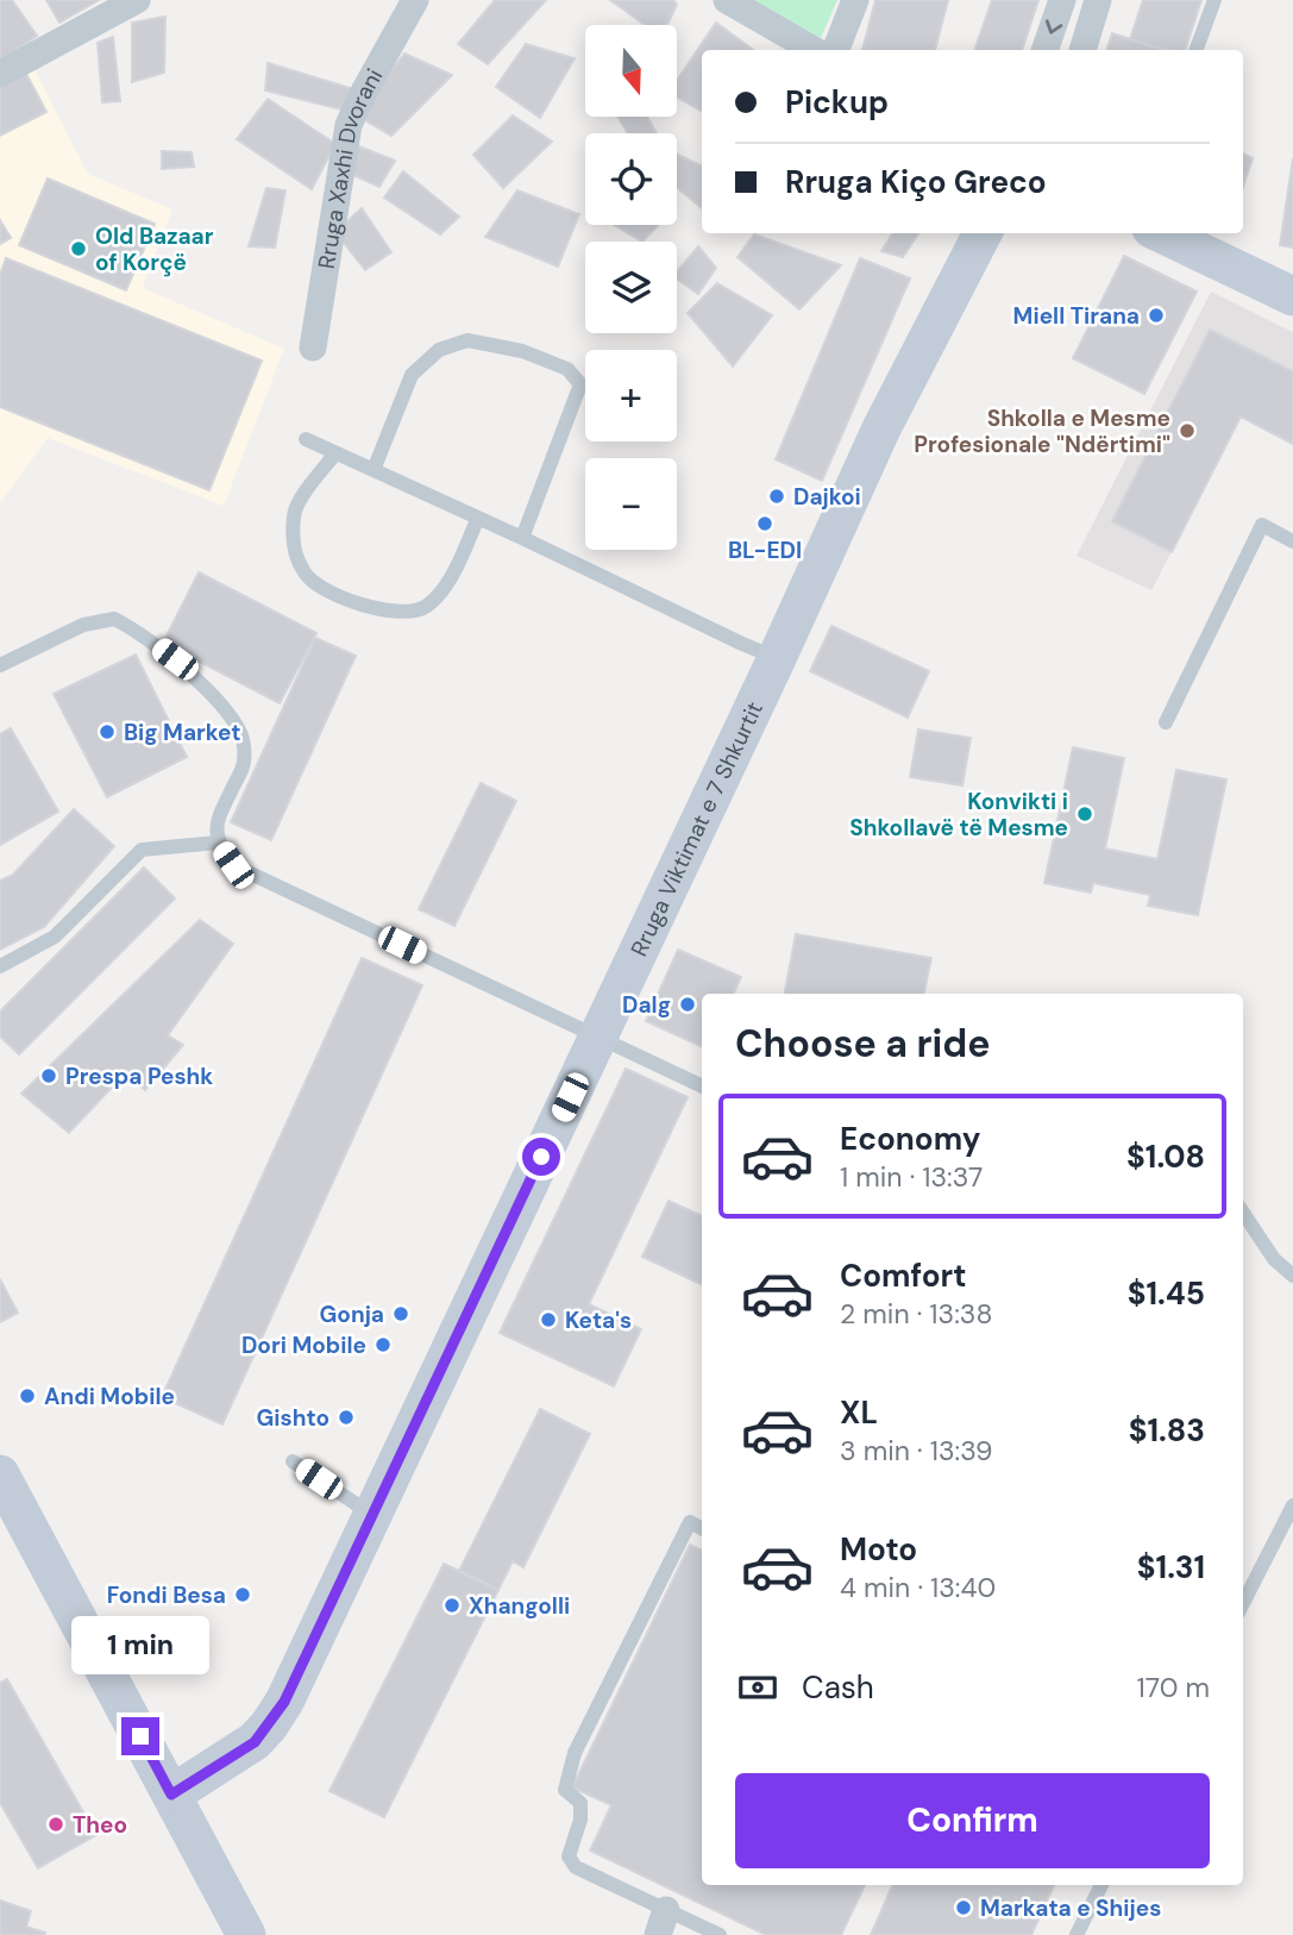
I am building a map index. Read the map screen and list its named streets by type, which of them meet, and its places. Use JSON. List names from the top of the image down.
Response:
{
  "streets": {
    "street": ["Rruga Xaxhi Dvorani", "Rruga Viktimat e 7 Shkurtit"]
  },
  "places": [
    "Old Bazaar of Korçë",
    "Miell Tirana",
    "Shkolla e Mesme Profesionale \"Ndërtimi\"",
    "Dajkoi",
    "BL-EDI",
    "Big Market",
    "Konvikti i Shkollavë të Mesme",
    "Dalg",
    "Prespa Peshk",
    "Gonja",
    "Keta's",
    "Dori Mobile",
    "Andi Mobile",
    "Gishto",
    "Fondi Besa",
    "Xhangolli",
    "Theo",
    "Markata e Shijes"
  ],
  "north": "bottom",
  "page": {
    "map_buttons": ["+", "−"],
    "banner": ["Pickup", "Rruga Kiço Greco"],
    "heading": "Choose a ride",
    "list": [
      {
        "name": "Economy",
        "note": "1 min · 13:37",
        "value": "$1.08"
      },
      {
        "name": "Comfort",
        "note": "2 min · 13:38",
        "value": "$1.45"
      },
      {
        "name": "XL",
        "note": "3 min · 13:39",
        "value": "$1.83"
      },
      {
        "name": "Moto",
        "note": "4 min · 13:40",
        "value": "$1.31"
      }
    ],
    "bubble": "1 min",
    "pay": ["Cash", "170 m"],
    "buttons": "Confirm"
  }
}
